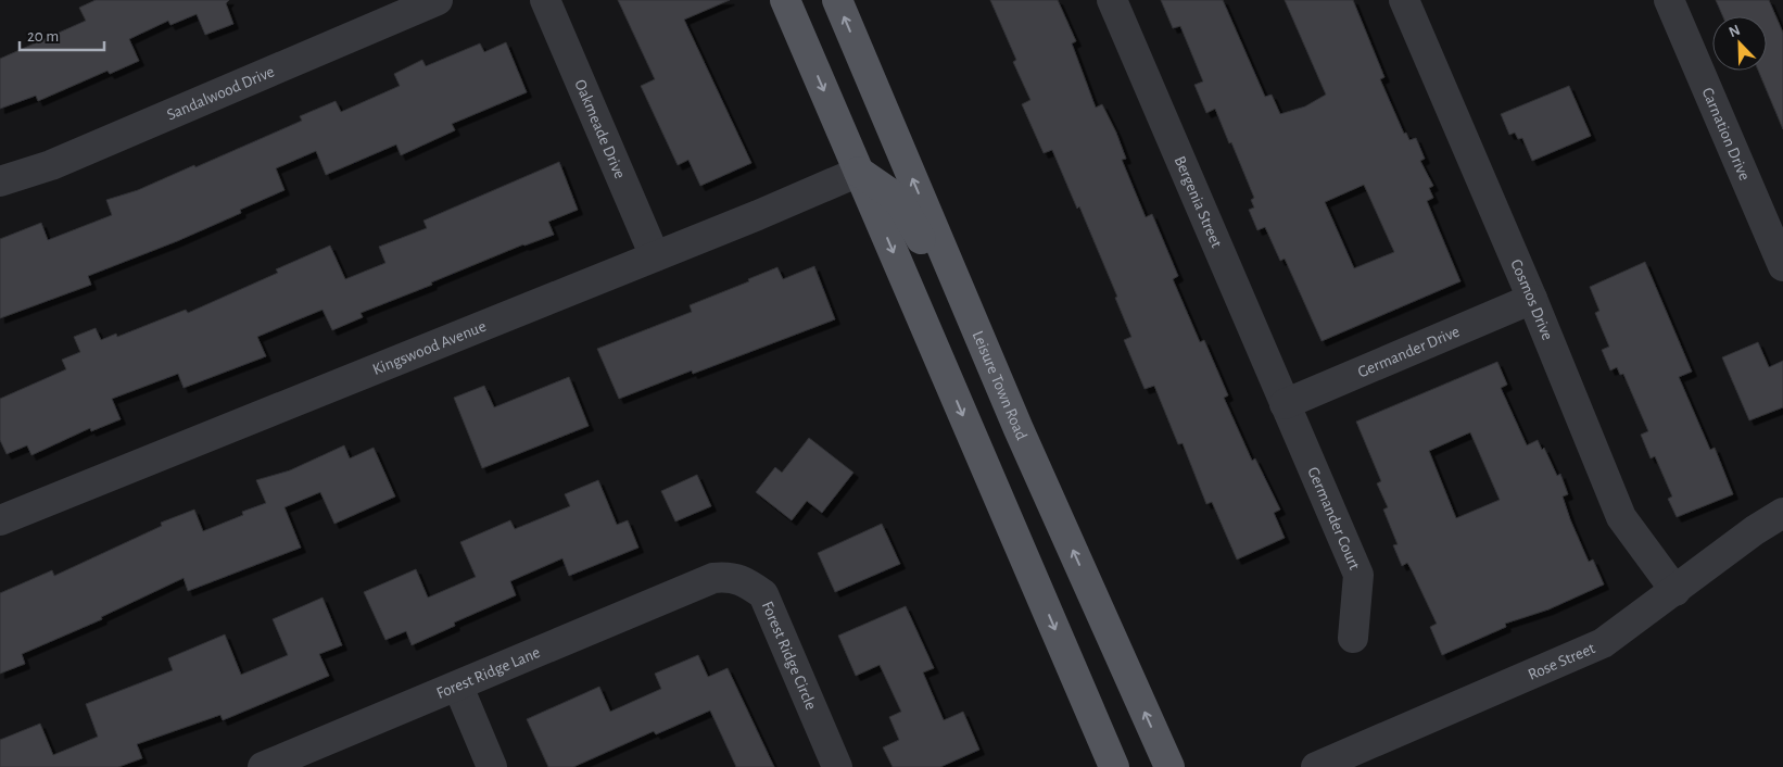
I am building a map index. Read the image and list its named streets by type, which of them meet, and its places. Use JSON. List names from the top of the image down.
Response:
{
  "streets": {
    "main road": ["Leisure Town Road"],
    "street": [
      "Sandalwood Drive",
      "Oakmeade Drive",
      "Carnation Drive",
      "Bergenia Street",
      "Cosmos Drive",
      "Kingswood Avenue",
      "Germander Drive",
      "Germander Court",
      "Forest Ridge Circle",
      "Rose Street",
      "Forest Ridge Lane"
    ]
  },
  "crossings": [
    ["Oakmeade Drive", "Kingswood Avenue"],
    ["Bergenia Street", "Germander Drive"],
    ["Bergenia Street", "Germander Court"],
    ["Cosmos Drive", "Germander Drive"],
    ["Cosmos Drive", "Rose Street"],
    ["Germander Drive", "Germander Court"],
    ["Forest Ridge Circle", "Forest Ridge Lane"]
  ],
  "scale_bar": "20 m",
  "north": "top left"
}
